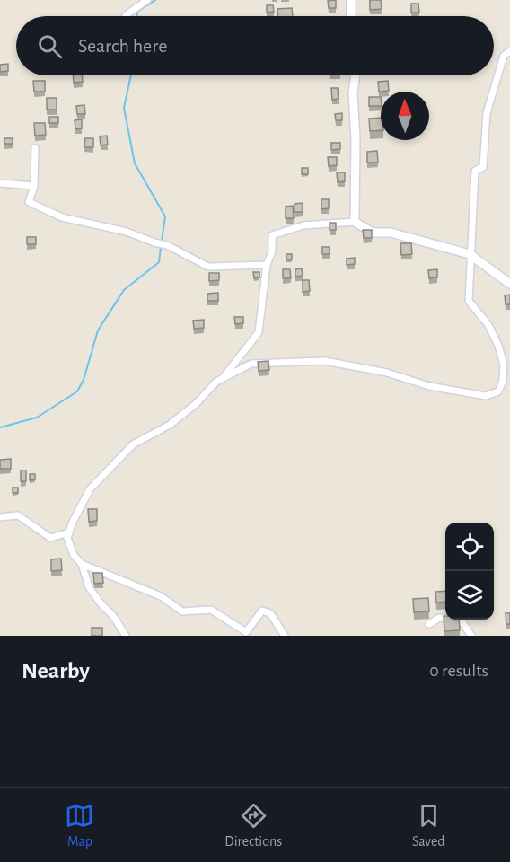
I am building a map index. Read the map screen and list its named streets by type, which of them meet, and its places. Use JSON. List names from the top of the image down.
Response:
{
  "north": "top",
  "page": {
    "search": "Search here",
    "heading": ["Nearby", "0 results"],
    "nav": ["Map", "Directions", "Saved"]
  }
}
